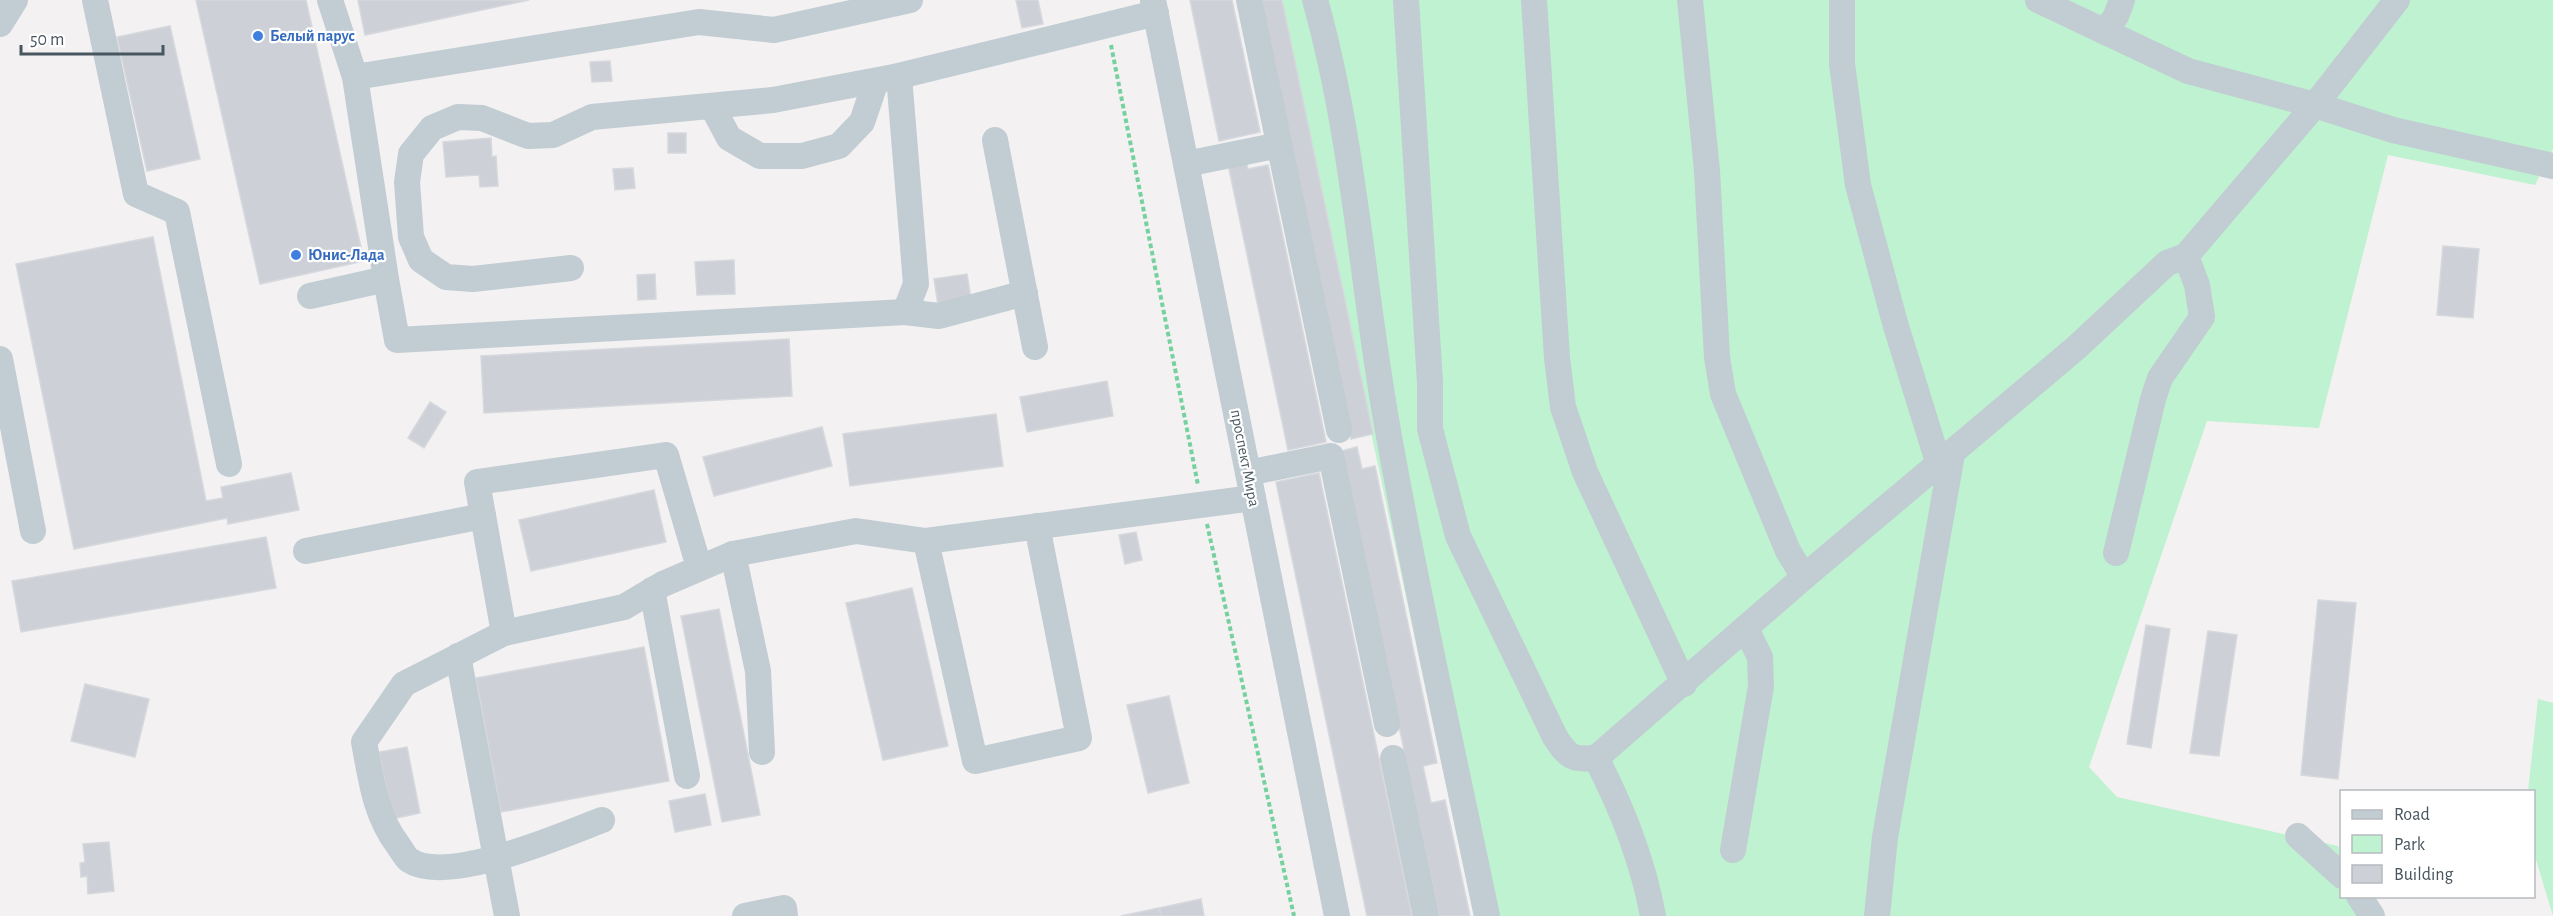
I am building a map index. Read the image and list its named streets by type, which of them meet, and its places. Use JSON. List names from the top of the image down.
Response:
{
  "streets": {
    "street": ["проспект Мира"]
  },
  "places": ["Белый парус", "Юнис-Лада"],
  "legend": ["Road", "Park", "Building"],
  "scale_bar": "50 m"
}
